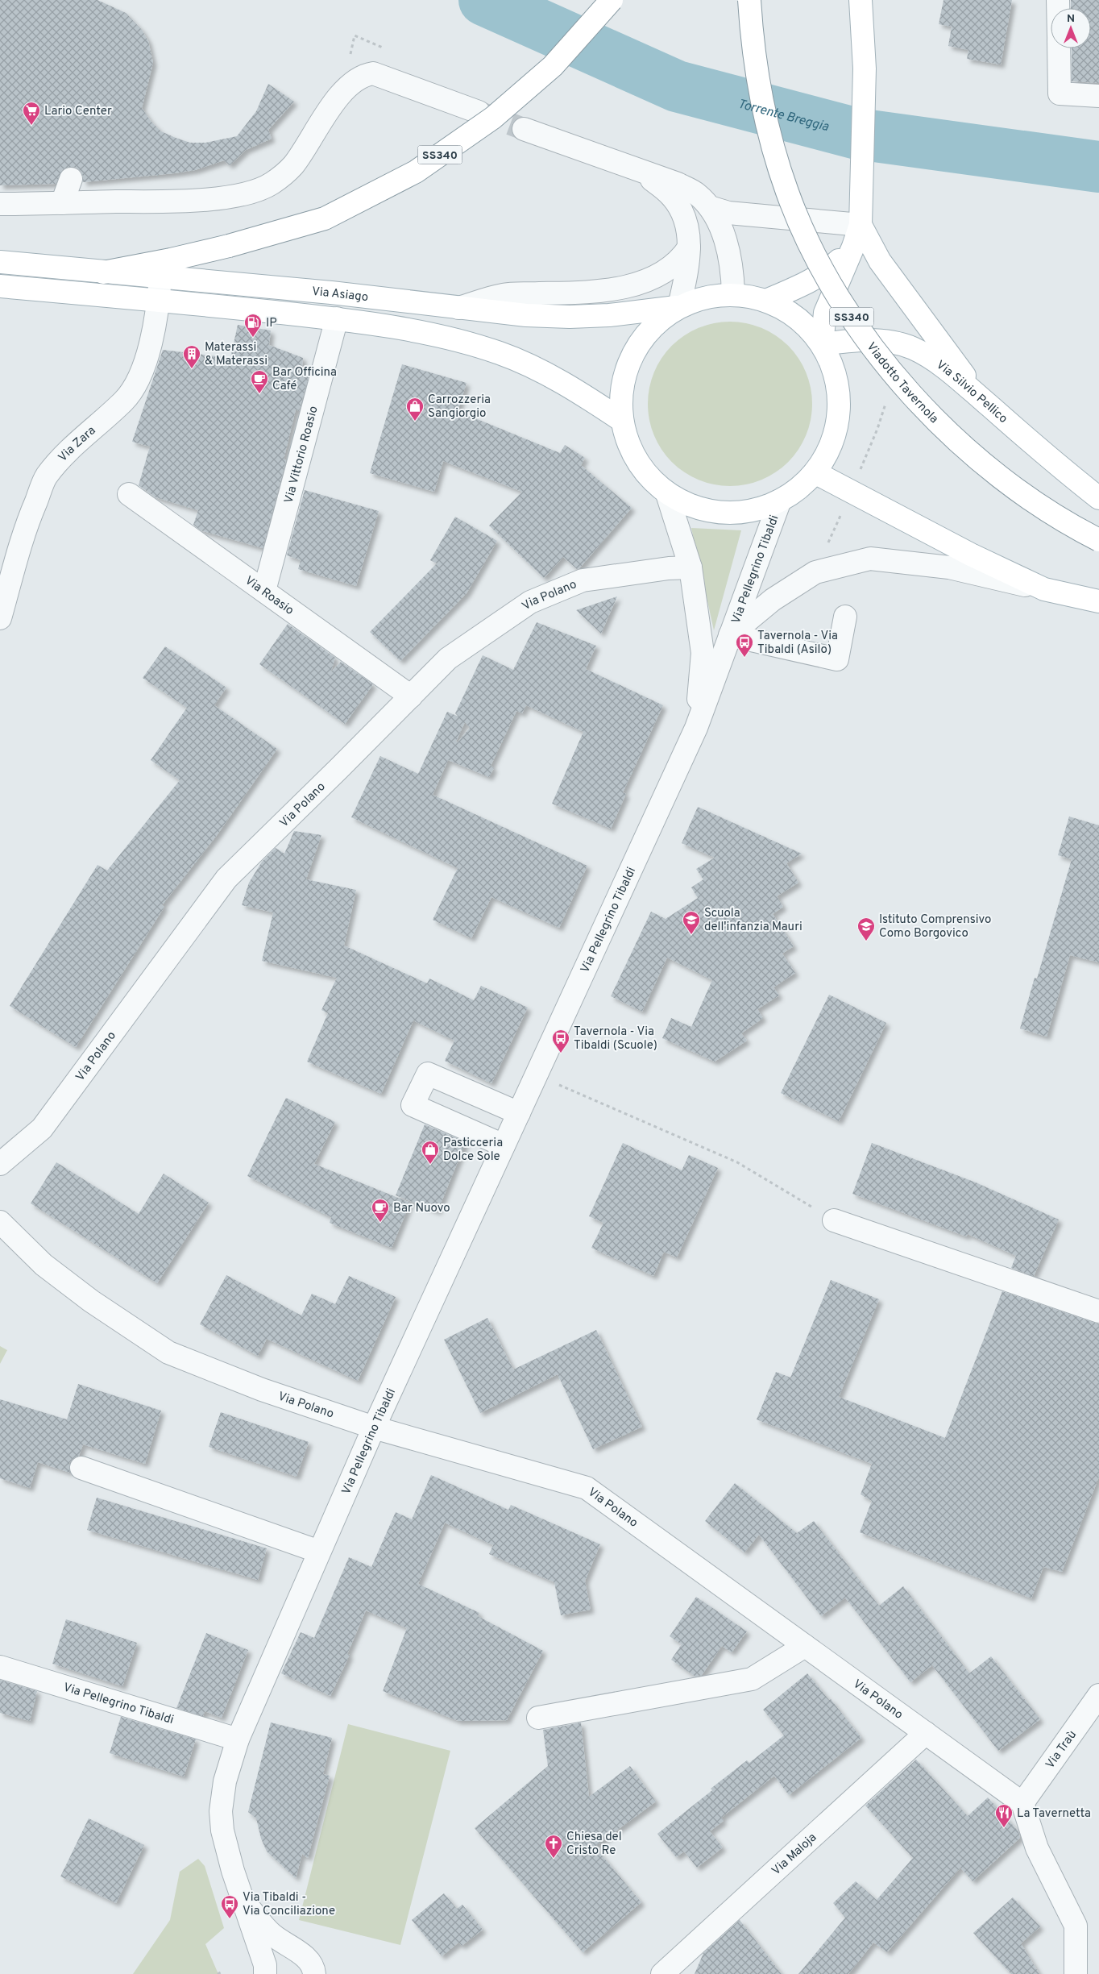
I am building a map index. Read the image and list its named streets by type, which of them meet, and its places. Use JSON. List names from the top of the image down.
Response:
{
  "streets": {
    "main road": [
      "SS340",
      "Via Asiago",
      "Viadotto Tavernola",
      "Via Silvio Pellico"
    ],
    "street": [
      "Via Zara",
      "Via Vittorio Roasio",
      "Via Pellegrino Tibaldi",
      "Via Roasio",
      "Via Polano",
      "Via Traù",
      "Via Maloja"
    ]
  },
  "crossings": [
    ["SS340", "Via Asiago"],
    ["Via Asiago", "Via Zara"],
    ["Via Asiago", "Via Vittorio Roasio"],
    ["Via Vittorio Roasio", "Via Roasio"],
    ["Via Pellegrino Tibaldi", "Via Polano"],
    ["Via Roasio", "Via Polano"],
    ["Via Polano", "Via Traù"],
    ["Via Polano", "Via Maloja"]
  ],
  "water": ["Torrente Breggia"],
  "places": {
    "supermarket": ["Lario Center"],
    "fuel station": ["IP"],
    "building": ["Materassi & Materassi"],
    "cafe": ["Bar Officina Café", "Bar Nuovo"],
    "shop": ["Carrozzeria Sangiorgio", "Pasticceria Dolce Sole"],
    "bus stop": ["Tavernola - Via Tibaldi (Asilo)", "Tavernola - Via Tibaldi (Scuole)", "Via Tibaldi - Via Conciliazione"],
    "school or university": ["Scuola dell'infanzia Mauri", "Istituto Comprensivo Como Borgovico"],
    "restaurant": ["La Tavernetta"],
    "church": ["Chiesa del Cristo Re"]
  },
  "north": "top"
}
